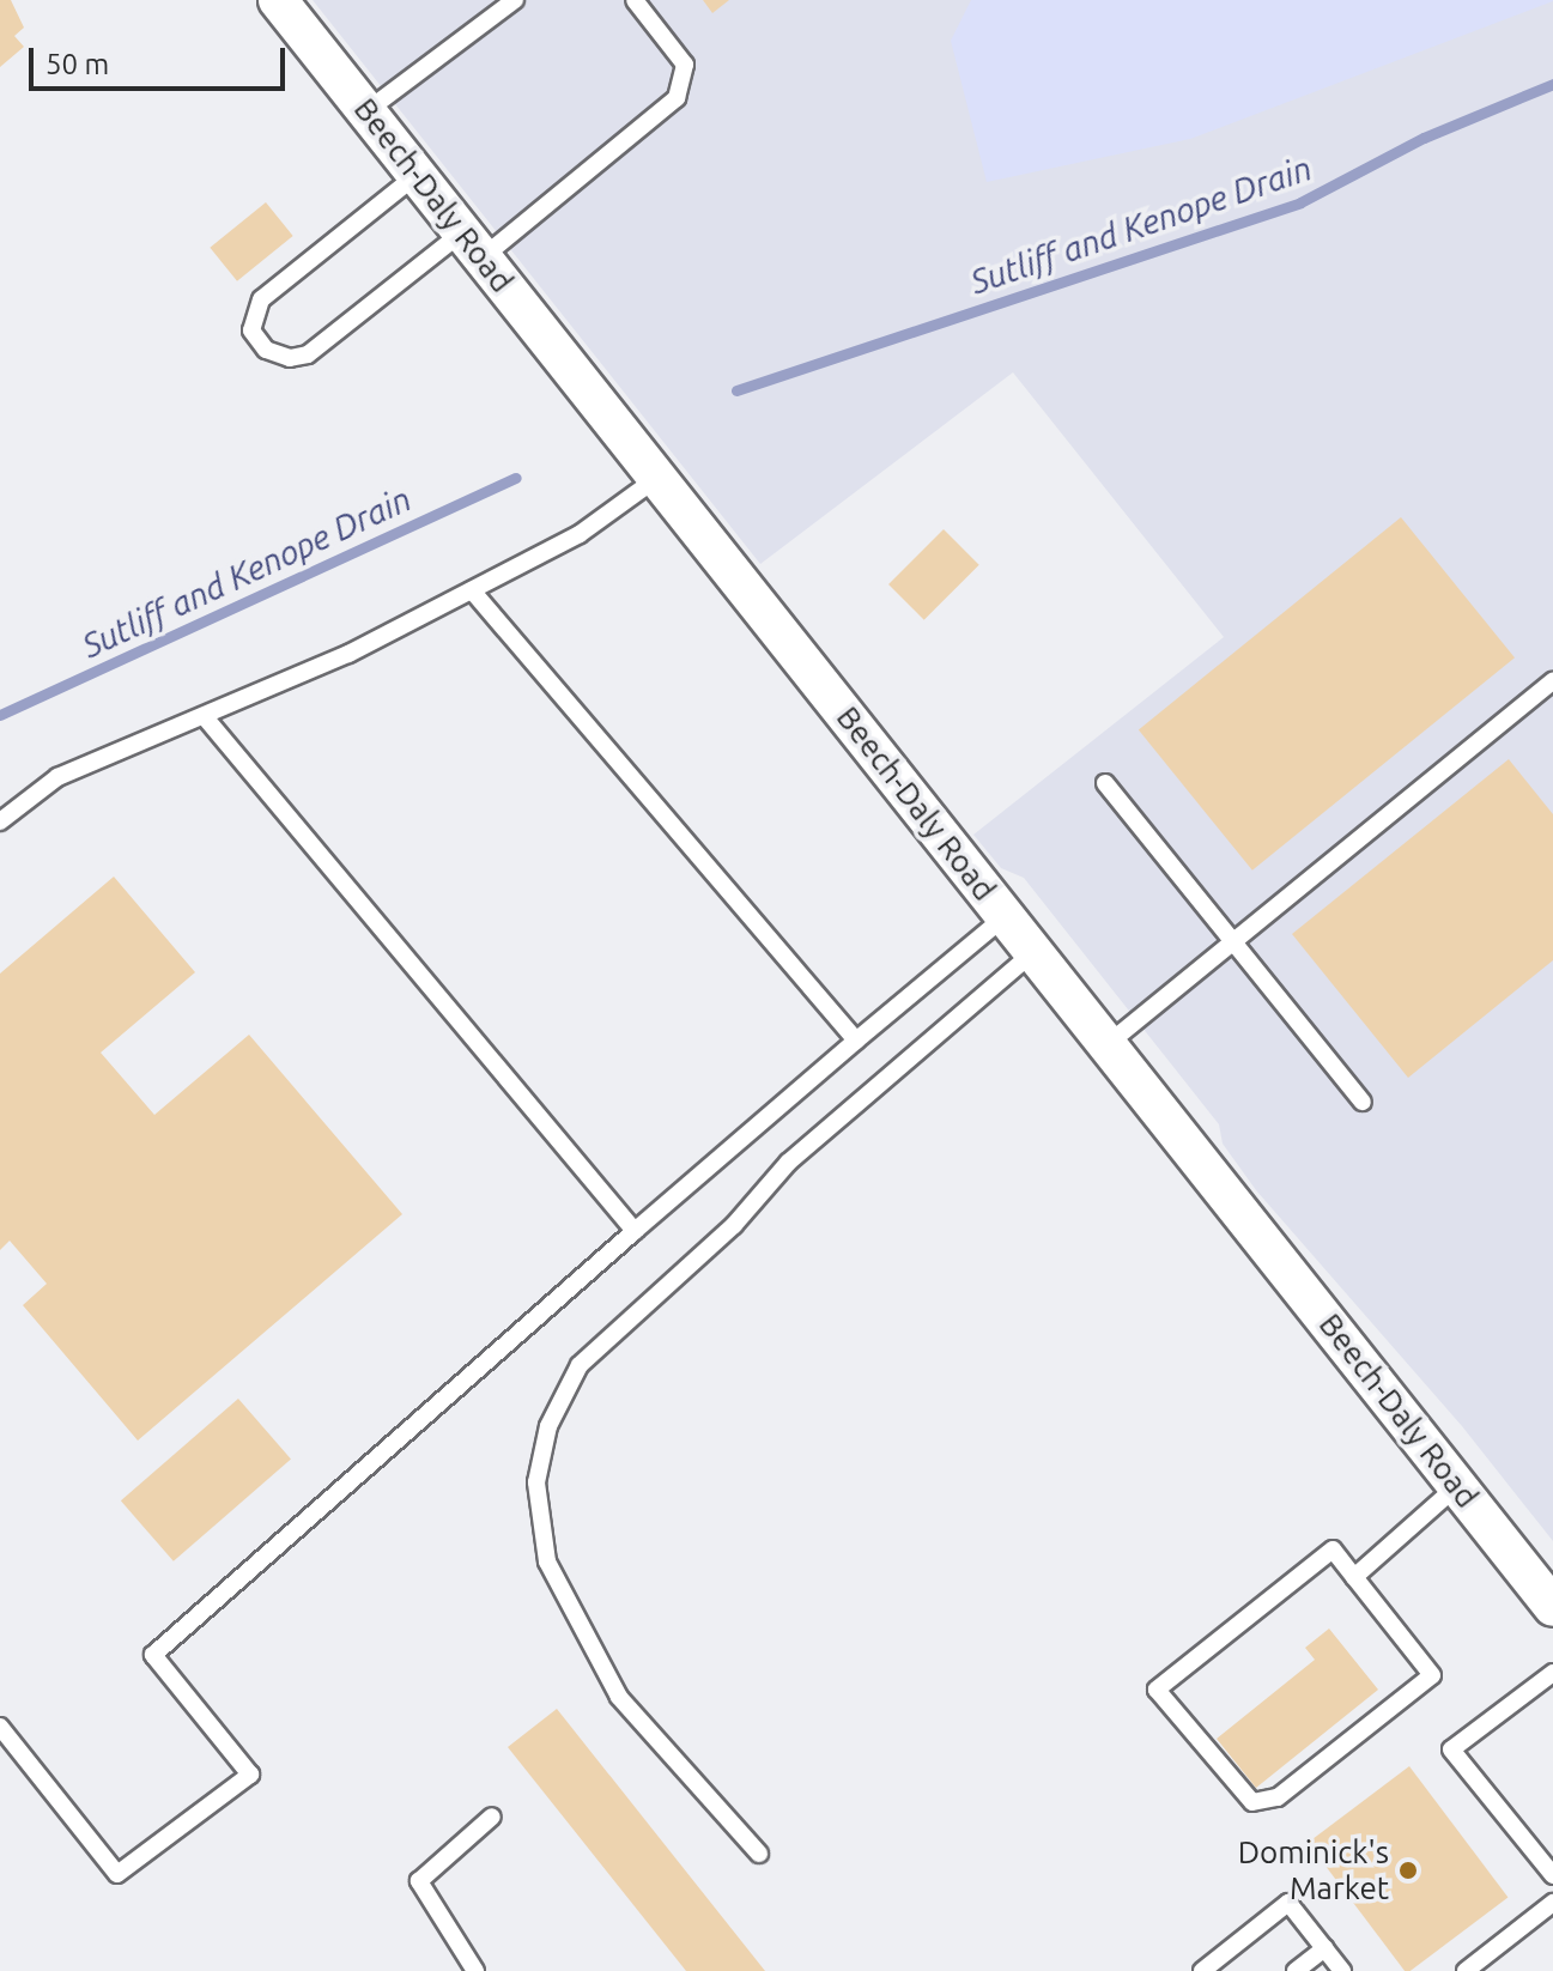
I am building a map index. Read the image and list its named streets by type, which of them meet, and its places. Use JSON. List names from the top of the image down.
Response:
{
  "streets": {
    "street": ["Beech-Daly Road"]
  },
  "water": ["Sutliff and Kenope Drain"],
  "places": ["Dominick's Market"],
  "scale_bar": "50 m"
}
